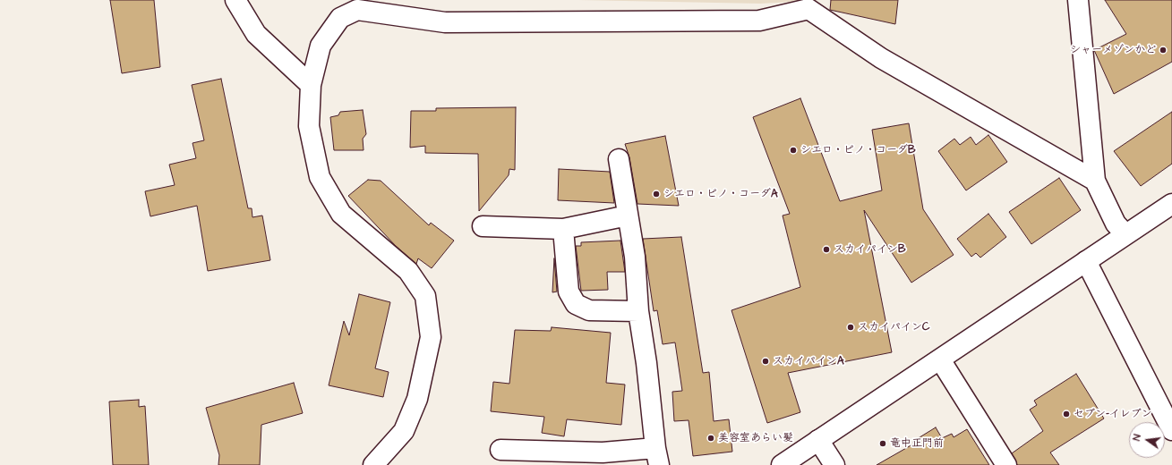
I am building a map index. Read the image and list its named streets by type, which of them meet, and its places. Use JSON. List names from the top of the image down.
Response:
{
  "places": [
    "シャーメゾンかど",
    "シエロ・ピノ・コーダB",
    "シエロ・ピノ・コーダA",
    "スカイパインB",
    "スカイパインC",
    "スカイパインA",
    "セブン-イレブン",
    "美容室あらい髪",
    "竜中正門前"
  ],
  "north": "left"
}
